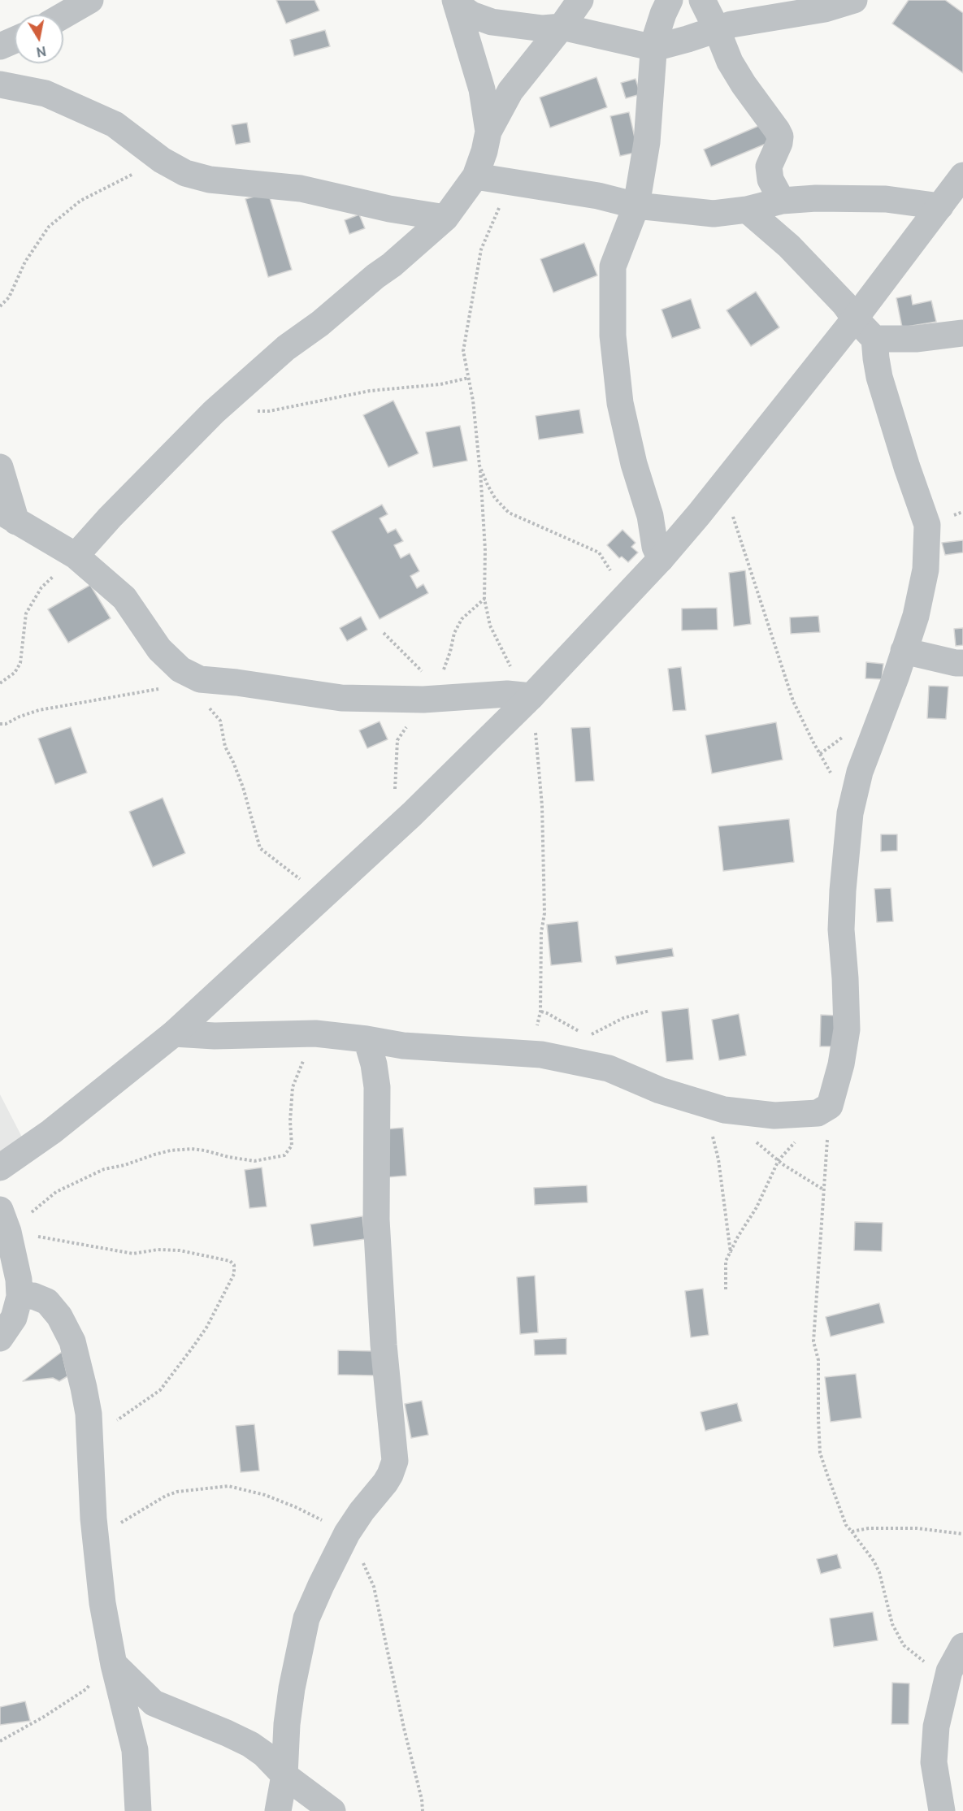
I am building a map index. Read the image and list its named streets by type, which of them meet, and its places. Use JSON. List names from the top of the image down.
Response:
{
  "north": "bottom"
}
